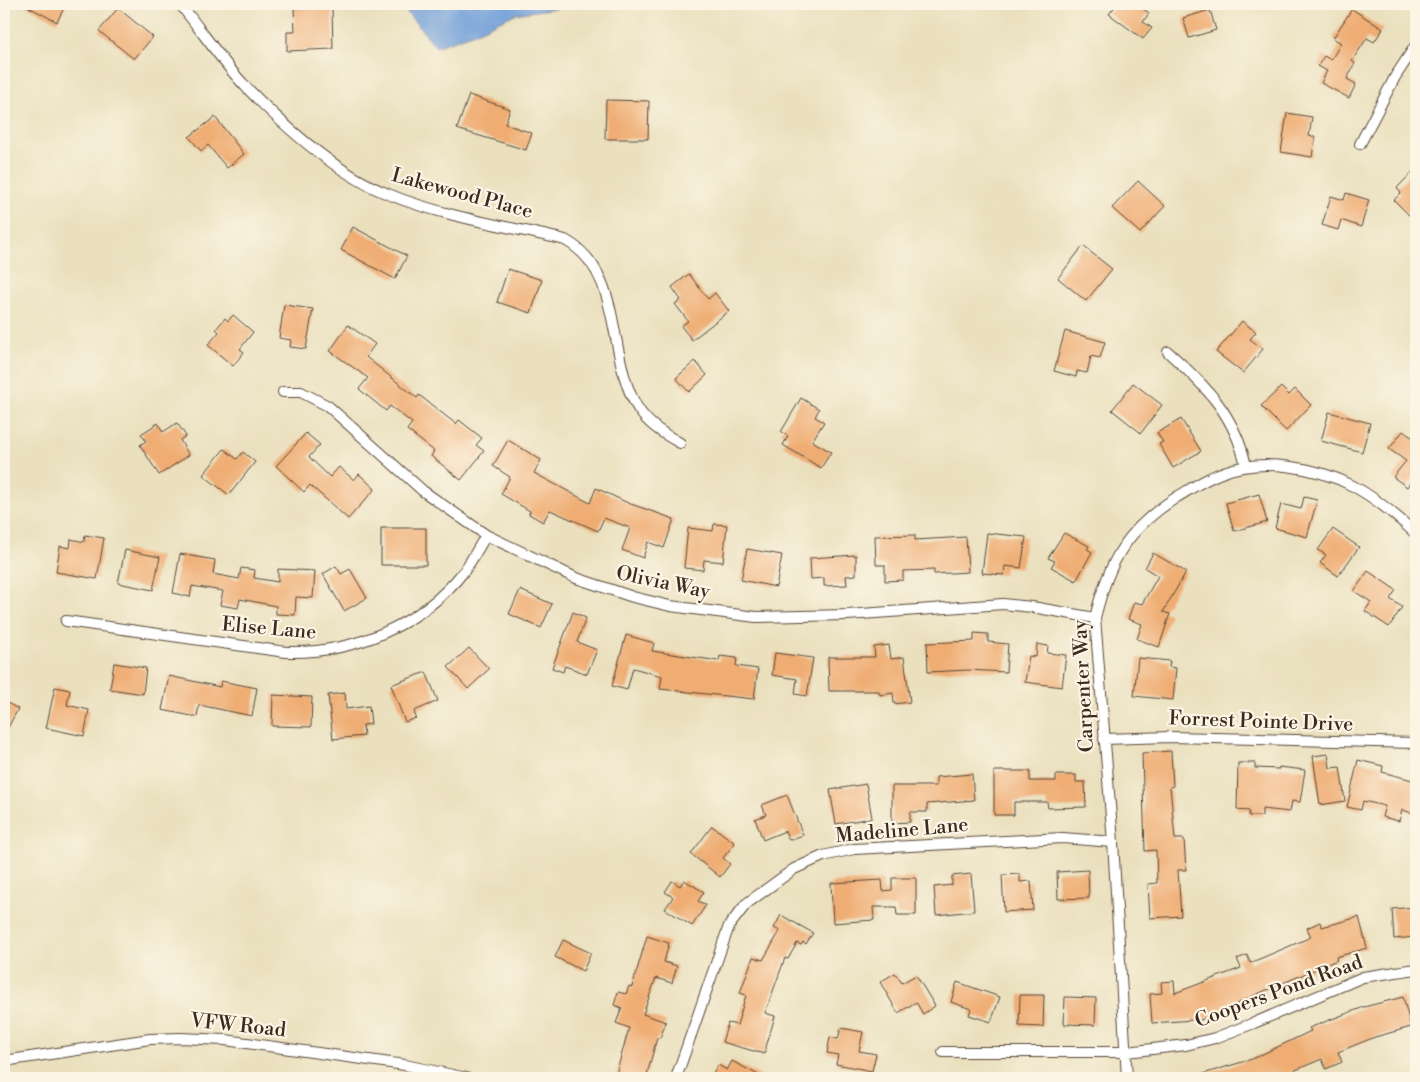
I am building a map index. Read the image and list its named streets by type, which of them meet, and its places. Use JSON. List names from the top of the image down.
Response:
{
  "streets": {
    "street": [
      "Lakewood Place",
      "Olivia Way",
      "Elise Lane",
      "Carpenter Way",
      "Forrest Pointe Drive",
      "Madeline Lane",
      "Coopers Pond Road",
      "VFW Road"
    ]
  },
  "crossings": [
    ["Olivia Way", "Elise Lane"],
    ["Olivia Way", "Carpenter Way"],
    ["Carpenter Way", "Forrest Pointe Drive"],
    ["Carpenter Way", "Madeline Lane"],
    ["Carpenter Way", "Coopers Pond Road"]
  ]
}
